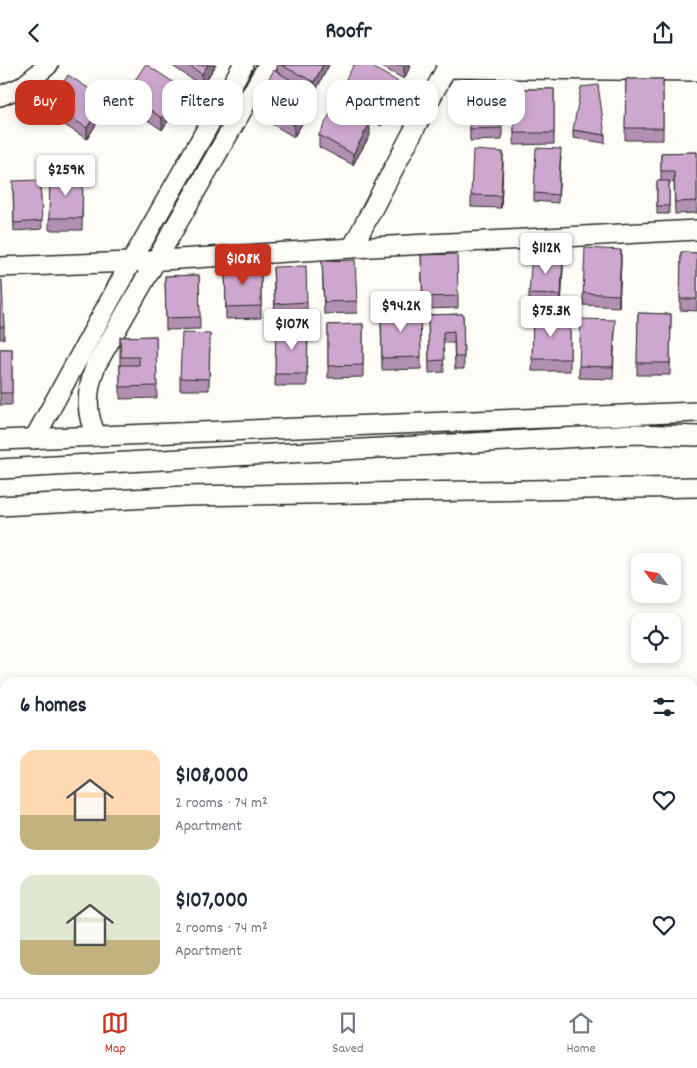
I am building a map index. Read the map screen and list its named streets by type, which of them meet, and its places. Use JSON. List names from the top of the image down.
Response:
{
  "north": "top left",
  "page": {
    "header": "Roofr",
    "chip": [
      "Buy",
      "Rent",
      "Filters",
      "New",
      "Apartment",
      "House"
    ],
    "price": [
      "$259K",
      "$112K",
      "$108K",
      "$94.2K",
      "$75.3K",
      "$107K"
    ],
    "heading": "6 homes",
    "list": [
      {
        "name": "$108,000",
        "note": "2 rooms · 74 m² · Apartment"
      },
      {
        "name": "$107,000",
        "note": "2 rooms · 74 m² · Apartment"
      }
    ],
    "tabs": ["Map", "Saved", "Home"]
  }
}
